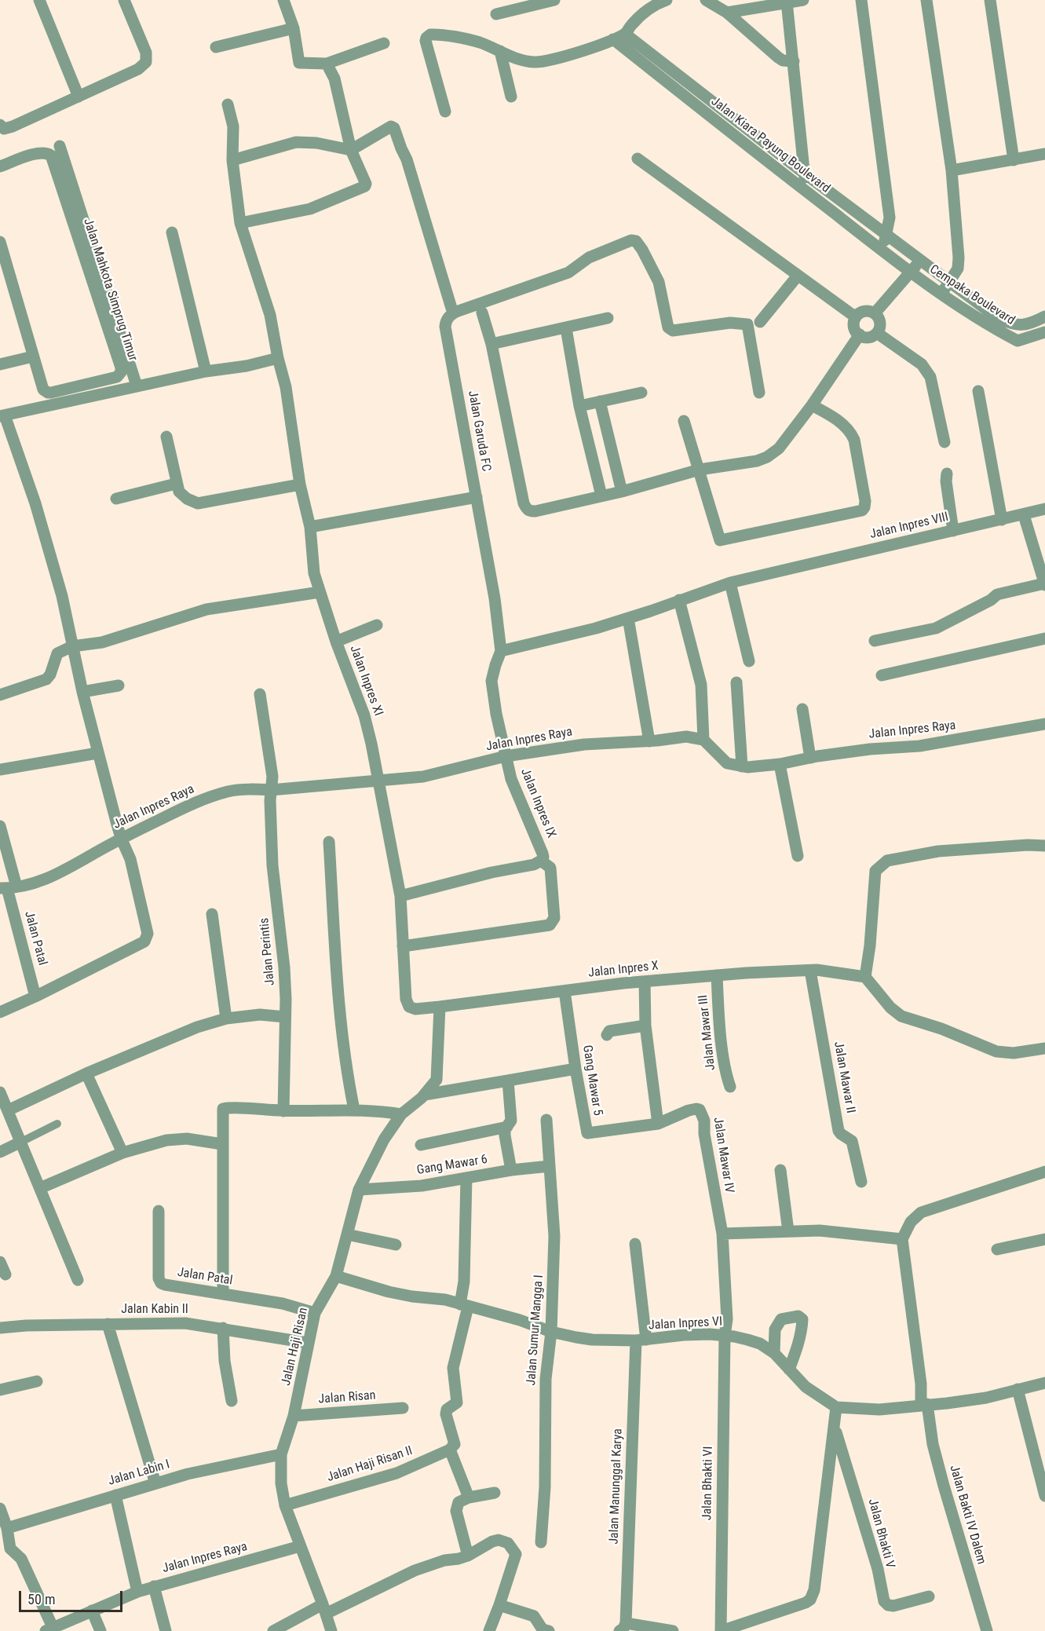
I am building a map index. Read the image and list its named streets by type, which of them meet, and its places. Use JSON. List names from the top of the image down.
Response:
{
  "streets": {
    "street": [
      "Jalan Kiara Payung Boulevard",
      "Jalan Mahkota Simprug Timur",
      "Cempaka Boulevard",
      "Jalan Garuda FC",
      "Jalan Inpres VIII",
      "Jalan Inpres XI",
      "Jalan Inpres Raya",
      "Jalan Inpres IX",
      "Jalan Patal",
      "Jalan Perintis",
      "Jalan Inpres X",
      "Jalan Mawar III",
      "Jalan Mawar II",
      "Gang Mawar 5",
      "Jalan Mawar IV",
      "Gang Mawar 6",
      "Jalan Kabin II",
      "Jalan Inpres VI",
      "Jalan Sumur Mangga I",
      "Jalan Haji Risan",
      "Jalan Risan",
      "Jalan Haji Risan II",
      "Jalan Labin I",
      "Jalan Bhakti VI",
      "Jalan Manunggal Karya",
      "Jalan Bakti IV Dalem",
      "Jalan Bhakti V"
    ]
  },
  "crossings": [
    ["Jalan Kiara Payung Boulevard", "Cempaka Boulevard"],
    ["Jalan Garuda FC", "Jalan Inpres VIII"],
    ["Jalan Garuda FC", "Jalan Inpres Raya"],
    ["Jalan Garuda FC", "Jalan Inpres IX"],
    ["Jalan Inpres XI", "Jalan Inpres Raya"],
    ["Jalan Inpres XI", "Jalan Inpres X"],
    ["Jalan Inpres Raya", "Jalan Inpres IX"],
    ["Jalan Inpres Raya", "Jalan Patal"],
    ["Jalan Inpres Raya", "Jalan Perintis"],
    ["Jalan Inpres Raya", "Jalan Inpres X"],
    ["Jalan Inpres Raya", "Jalan Haji Risan"],
    ["Jalan Inpres IX", "Jalan Inpres X"],
    ["Jalan Patal", "Jalan Haji Risan"],
    ["Jalan Inpres X", "Jalan Mawar III"],
    ["Jalan Inpres X", "Jalan Mawar II"],
    ["Jalan Inpres X", "Gang Mawar 5"],
    ["Jalan Inpres X", "Jalan Haji Risan"],
    ["Gang Mawar 5", "Jalan Mawar IV"],
    ["Jalan Mawar IV", "Jalan Inpres VI"],
    ["Jalan Mawar IV", "Jalan Bhakti VI"],
    ["Gang Mawar 6", "Jalan Sumur Mangga I"],
    ["Gang Mawar 6", "Jalan Haji Risan"],
    ["Jalan Kabin II", "Jalan Haji Risan"],
    ["Jalan Inpres VI", "Jalan Sumur Mangga I"],
    ["Jalan Inpres VI", "Jalan Haji Risan"],
    ["Jalan Inpres VI", "Jalan Bhakti VI"],
    ["Jalan Inpres VI", "Jalan Manunggal Karya"],
    ["Jalan Inpres VI", "Jalan Bakti IV Dalem"],
    ["Jalan Haji Risan", "Jalan Risan"],
    ["Jalan Haji Risan", "Jalan Haji Risan II"],
    ["Jalan Haji Risan", "Jalan Labin I"]
  ],
  "scale_bar": "50 m"
}
